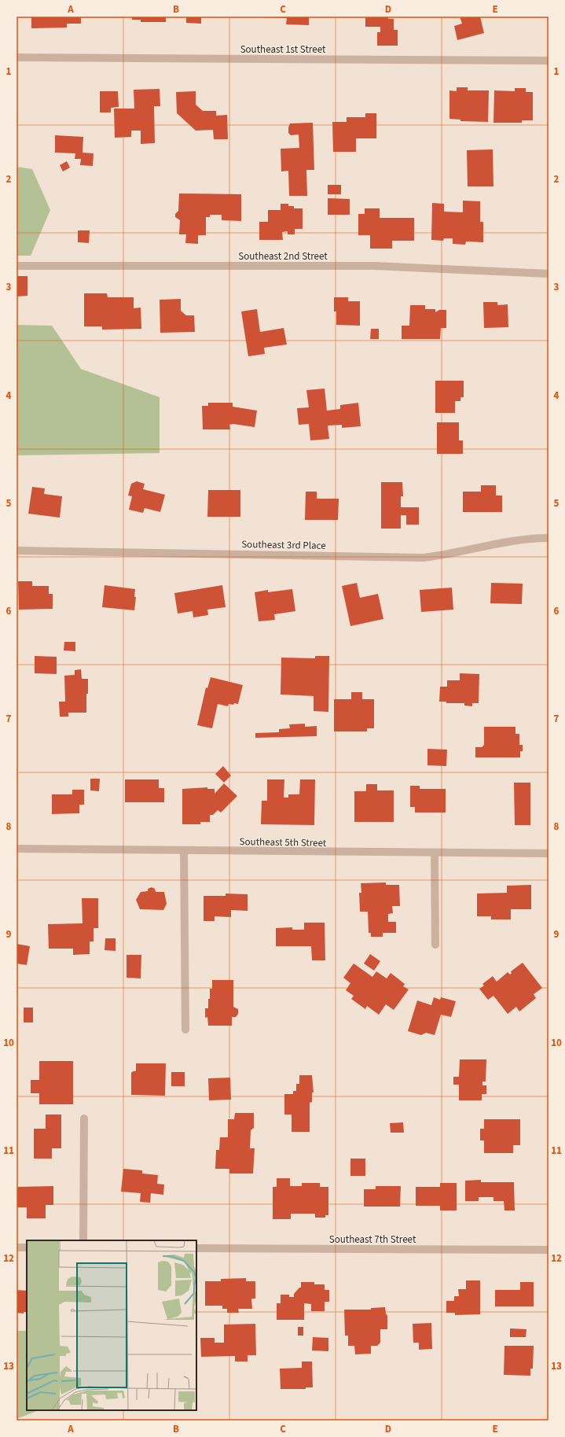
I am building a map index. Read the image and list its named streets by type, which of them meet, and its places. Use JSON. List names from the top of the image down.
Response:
{
  "streets": {
    "street": [
      "Southeast 1st Street",
      "Southeast 2nd Street",
      "Southeast 3rd Place",
      "Southeast 5th Street",
      "Southeast 7th Street"
    ]
  },
  "grid": {
    "columns": [
      "A",
      "B",
      "C",
      "D",
      "E"
    ],
    "rows": [
      "1",
      "2",
      "3",
      "4",
      "5",
      "6",
      "7",
      "8",
      "9",
      "10",
      "11",
      "12",
      "13"
    ]
  }
}
